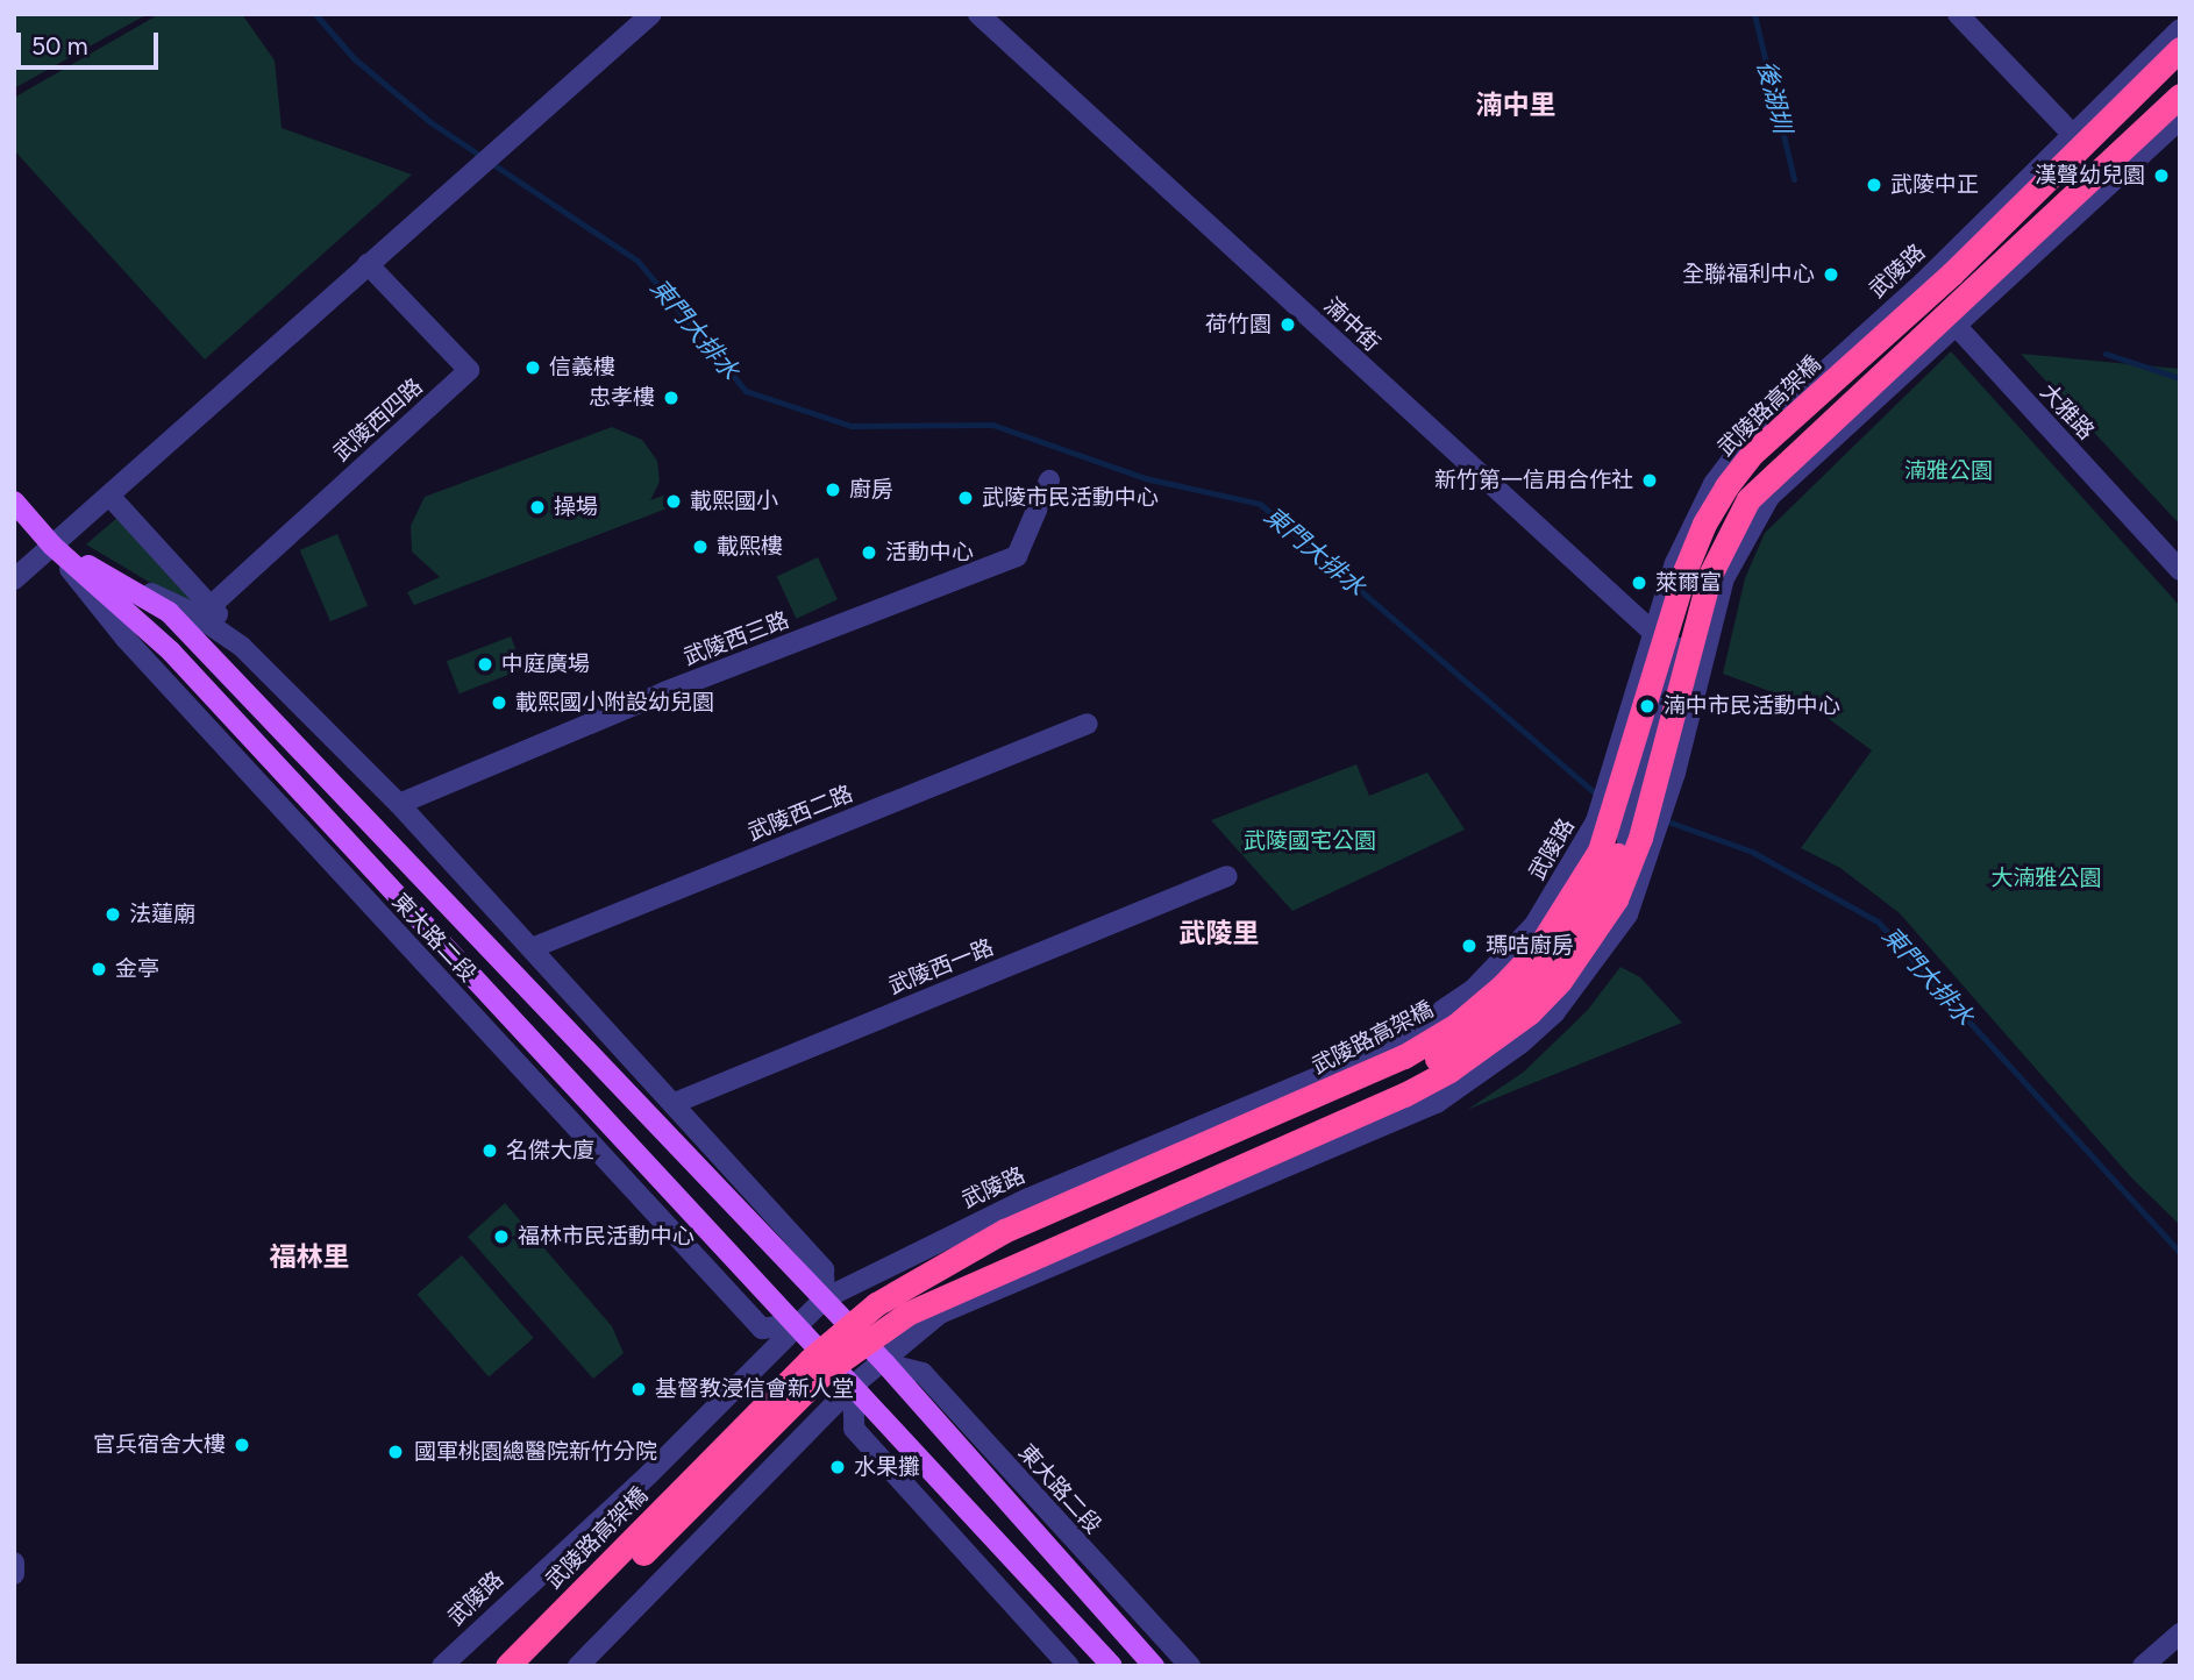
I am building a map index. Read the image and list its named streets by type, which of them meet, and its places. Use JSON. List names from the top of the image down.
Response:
{
  "streets": {
    "highway": ["武陵路高架橋"],
    "main road": ["東大路二段"],
    "street": [
      "武陵路",
      "湳中街",
      "大雅路",
      "武陵西四路",
      "武陵西三路",
      "武陵西二路",
      "武陵西一路"
    ]
  },
  "crossings": [
    ["武陵路", "湳中街"],
    ["武陵路", "大雅路"],
    ["武陵路", "東大路二段"],
    ["武陵西四路", "東大路二段"],
    ["武陵西三路", "東大路二段"],
    ["武陵西二路", "東大路二段"],
    ["東大路二段", "武陵西一路"]
  ],
  "districts": ["湳中里", "武陵里", "福林里"],
  "water": ["後湖圳", "東門大排水"],
  "parks": ["湳雅公園", "武陵國宅公園", "大湳雅公園"],
  "places": [
    "漢聲幼兒園",
    "武陵中正",
    "全聯福利中心",
    "荷竹園",
    "信義樓",
    "忠孝樓",
    "新竹第一信用合作社",
    "廚房",
    "武陵市民活動中心",
    "載熙國小",
    "操場",
    "載熙樓",
    "活動中心",
    "萊爾富",
    "中庭廣場",
    "載熙國小附設幼兒園",
    "湳中市民活動中心",
    "法蓮廟",
    "瑪咭廚房",
    "金亭",
    "名傑大廈",
    "福林市民活動中心",
    "基督教浸信會新人堂",
    "官兵宿舍大樓",
    "國軍桃園總醫院新竹分院",
    "水果攤"
  ],
  "scale_bar": "50 m"
}
